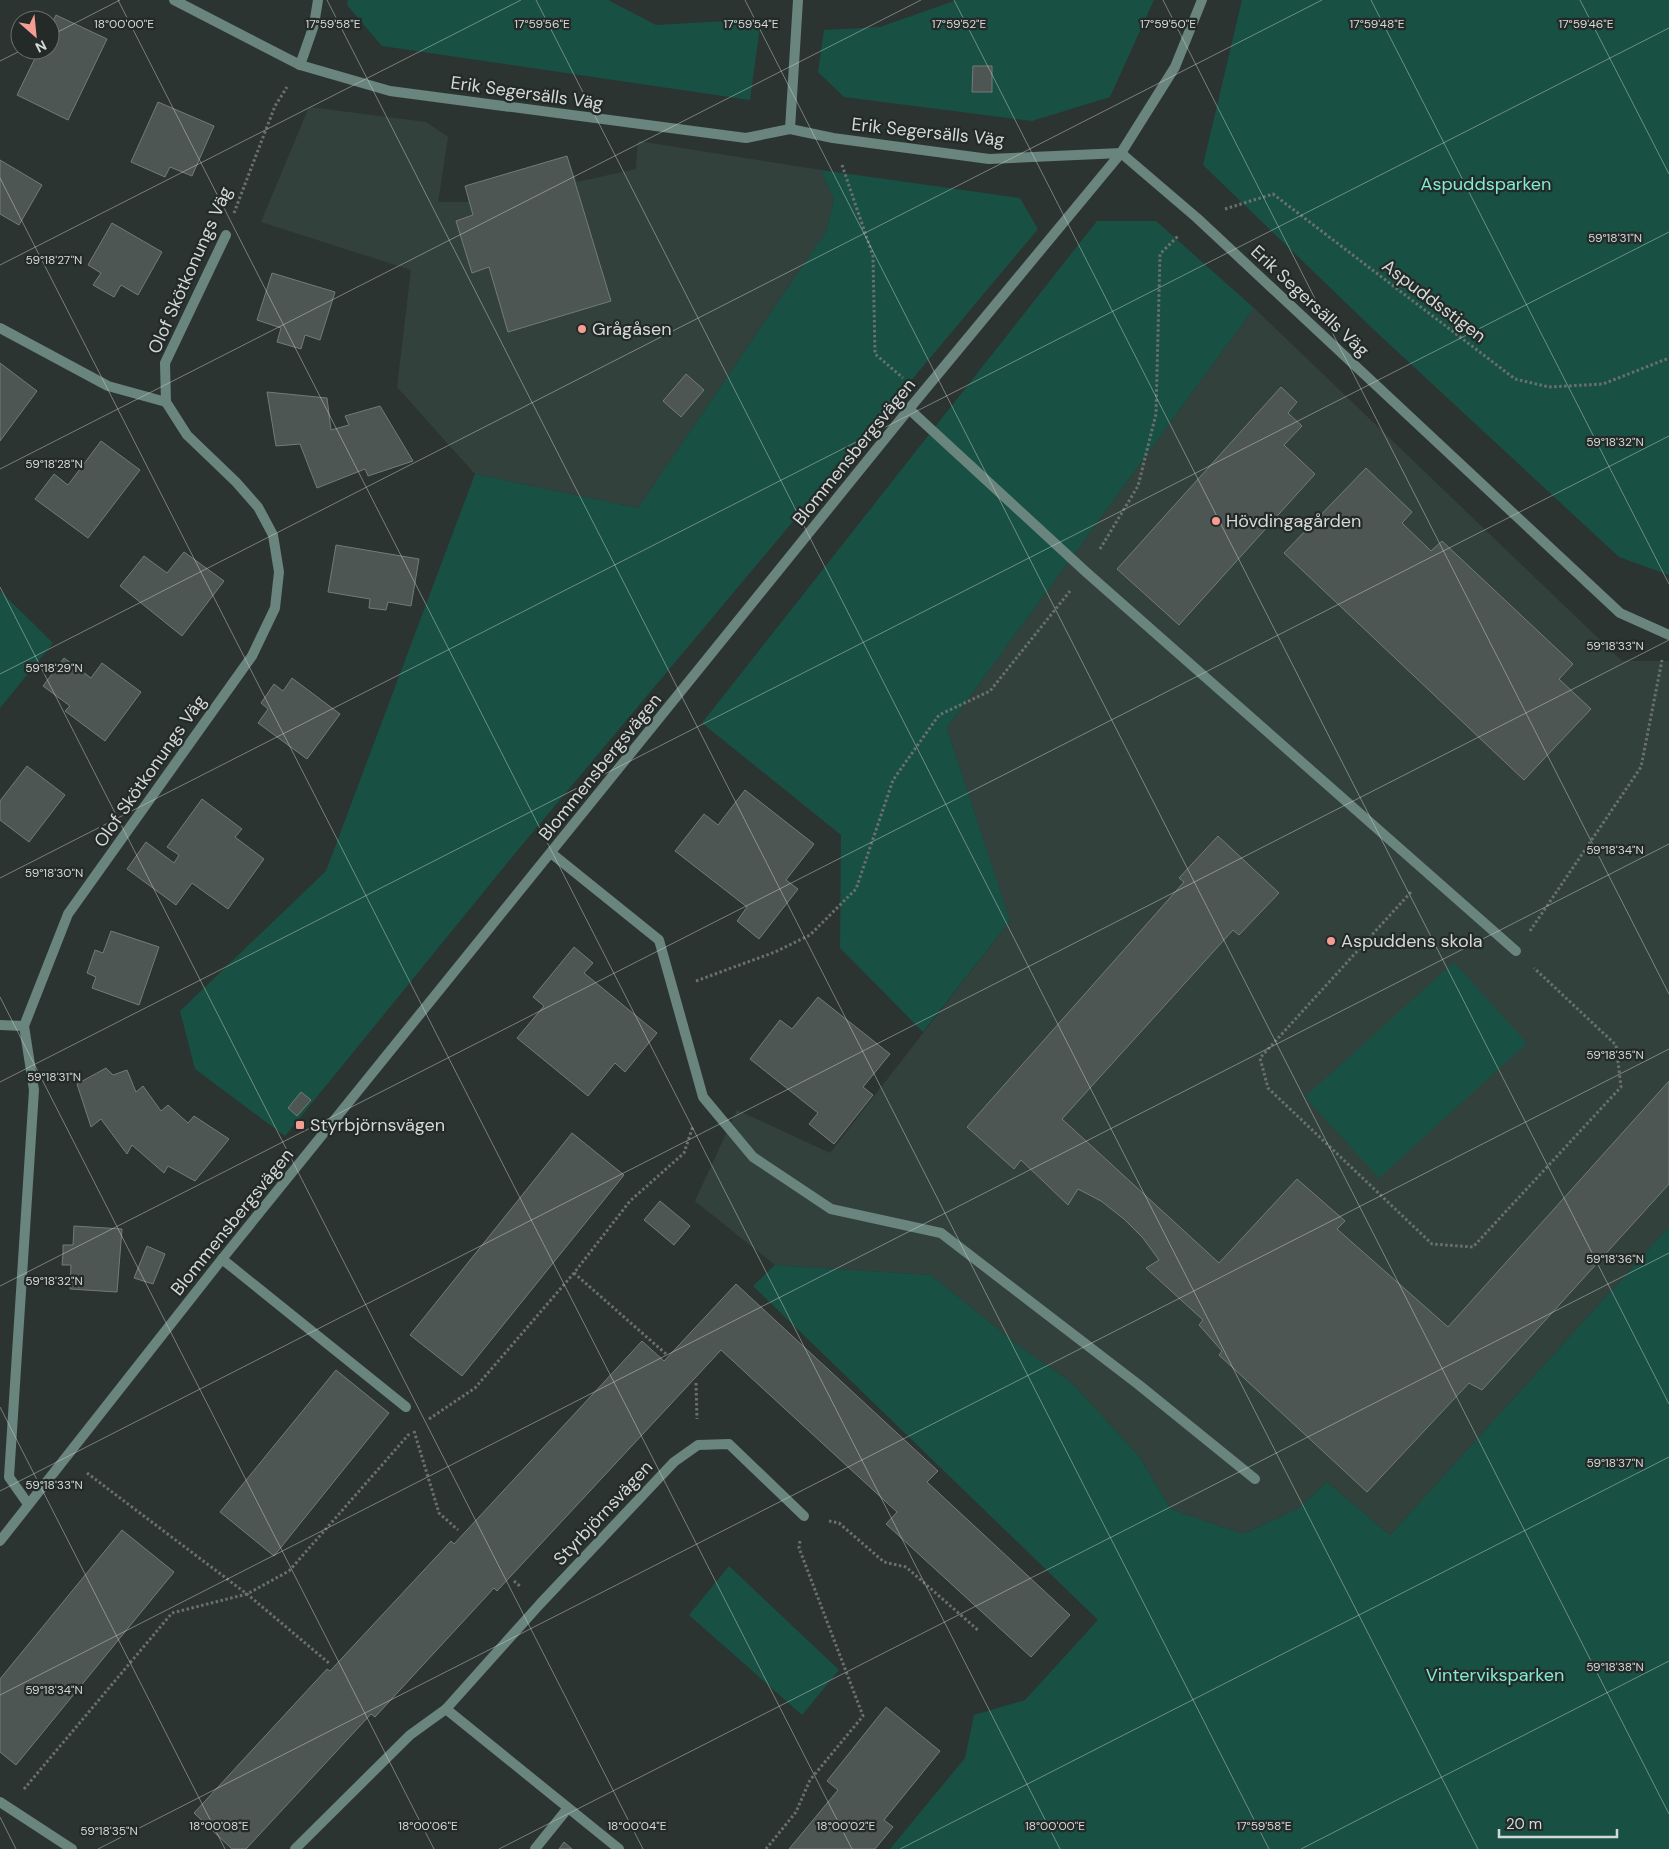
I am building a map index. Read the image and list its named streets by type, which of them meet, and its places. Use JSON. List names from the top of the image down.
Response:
{
  "streets": {
    "street": [
      "Erik Segersälls Väg",
      "Olof Skötkonungs Väg",
      "Blommensbergsvägen",
      "Styrbjörnsvägen"
    ],
    "path": ["Aspuddsstigen"]
  },
  "crossings": [
    ["Erik Segersälls Väg", "Aspuddsstigen"],
    ["Erik Segersälls Väg", "Blommensbergsvägen"]
  ],
  "parks": ["Aspuddsparken", "Vinterviksparken"],
  "places": {
    "other": ["Grågåsen", "Hövdingagården", "Aspuddens skola"],
    "transit": ["Styrbjörnsvägen"]
  },
  "scale_bar": "20 m",
  "north": "bottom right",
  "coordinates": [
    "18°00'00\"E",
    "17°59'58\"E",
    "17°59'56\"E",
    "17°59'54\"E",
    "17°59'52\"E",
    "17°59'50\"E",
    "17°59'48\"E",
    "17°59'46\"E",
    "59°18'31\"N",
    "59°18'27\"N",
    "59°18'32\"N",
    "59°18'28\"N",
    "59°18'33\"N",
    "59°18'29\"N",
    "59°18'34\"N",
    "59°18'30\"N",
    "59°18'35\"N",
    "59°18'36\"N",
    "59°18'37\"N",
    "59°18'38\"N",
    "18°00'08\"E",
    "18°00'06\"E",
    "18°00'04\"E",
    "18°00'02\"E"
  ]
}
